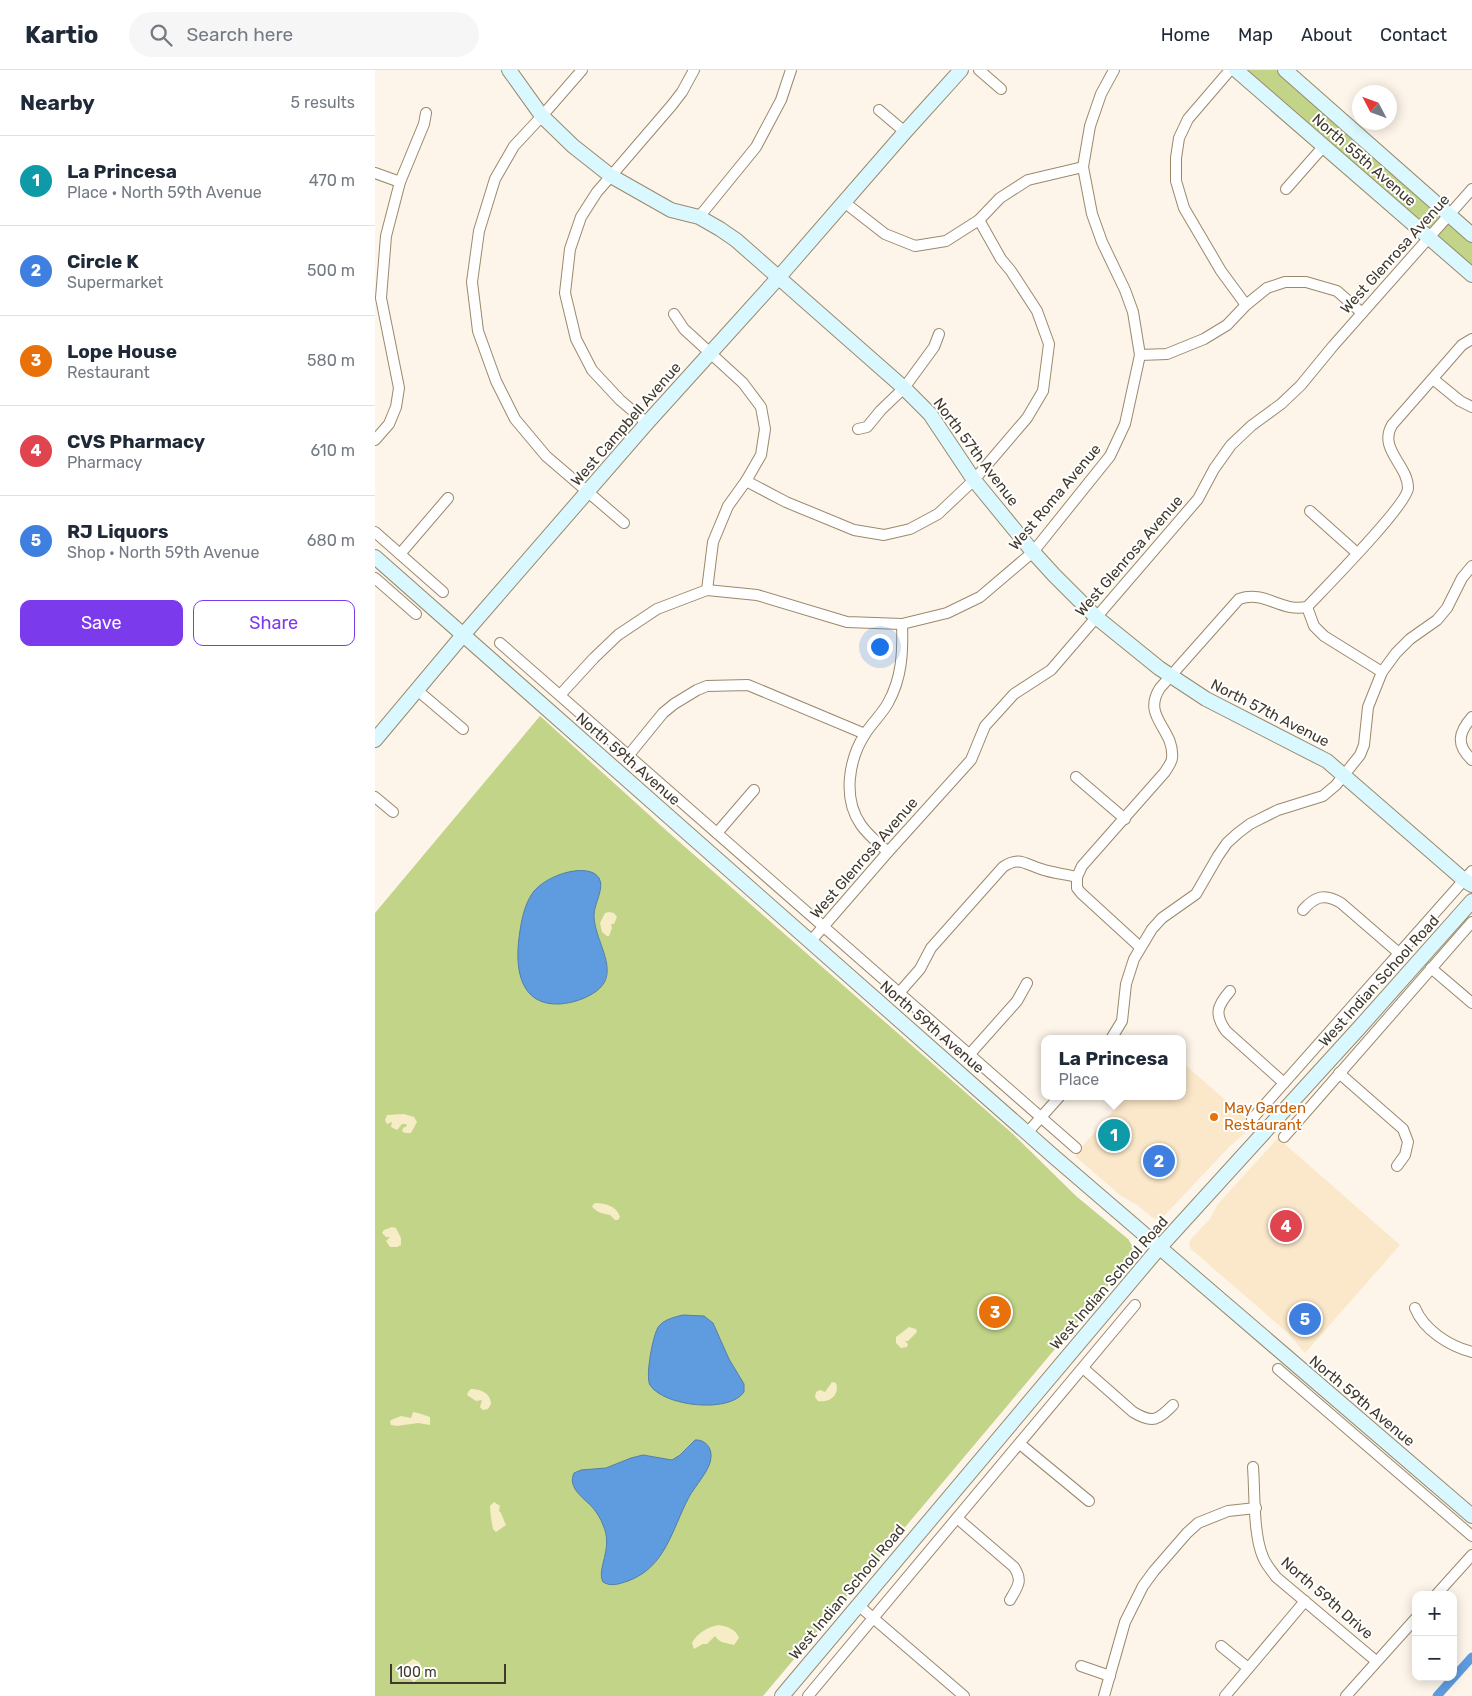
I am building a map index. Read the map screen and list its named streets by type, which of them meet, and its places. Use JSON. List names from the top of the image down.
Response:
{
  "streets": {
    "street": [
      "North 55th Avenue",
      "West Glenrosa Avenue",
      "West Campbell Avenue",
      "North 57th Avenue",
      "West Roma Avenue",
      "North 59th Avenue",
      "West Indian School Road",
      "North 59th Drive"
    ]
  },
  "crossings": [
    ["North 55th Avenue", "West Glenrosa Avenue"],
    ["West Glenrosa Avenue", "North 57th Avenue"],
    ["West Glenrosa Avenue", "North 59th Avenue"],
    ["West Campbell Avenue", "North 57th Avenue"],
    ["West Campbell Avenue", "North 59th Avenue"],
    ["North 57th Avenue", "West Roma Avenue"],
    ["North 57th Avenue", "West Indian School Road"],
    ["West Roma Avenue", "North 59th Avenue"],
    ["North 59th Avenue", "West Indian School Road"]
  ],
  "places": ["May Garden Restaurant"],
  "scale_bar": "100 m",
  "north": "top left",
  "page": {
    "header": "Kartio",
    "search": "Search here",
    "nav": [
      "Home",
      "Map",
      "About",
      "Contact"
    ],
    "heading": ["Nearby", "5 results"],
    "list": [
      {
        "mark": "1",
        "name": "La Princesa",
        "note": "Place · North 59th Avenue",
        "value": "470 m"
      },
      {
        "mark": "2",
        "name": "Circle K",
        "note": "Supermarket",
        "value": "500 m"
      },
      {
        "mark": "3",
        "name": "Lope House",
        "note": "Restaurant",
        "value": "580 m"
      },
      {
        "mark": "4",
        "name": "CVS Pharmacy",
        "note": "Pharmacy",
        "value": "610 m"
      },
      {
        "mark": "5",
        "name": "RJ Liquors",
        "note": "Shop · North 59th Avenue",
        "value": "680 m"
      }
    ],
    "buttons": ["Save", "Share"],
    "popup": ["La Princesa", "Place"],
    "pins": [
      "1",
      "2",
      "4",
      "3",
      "5"
    ],
    "map_buttons": ["+", "−"],
    "scale": "100 m"
  }
}
